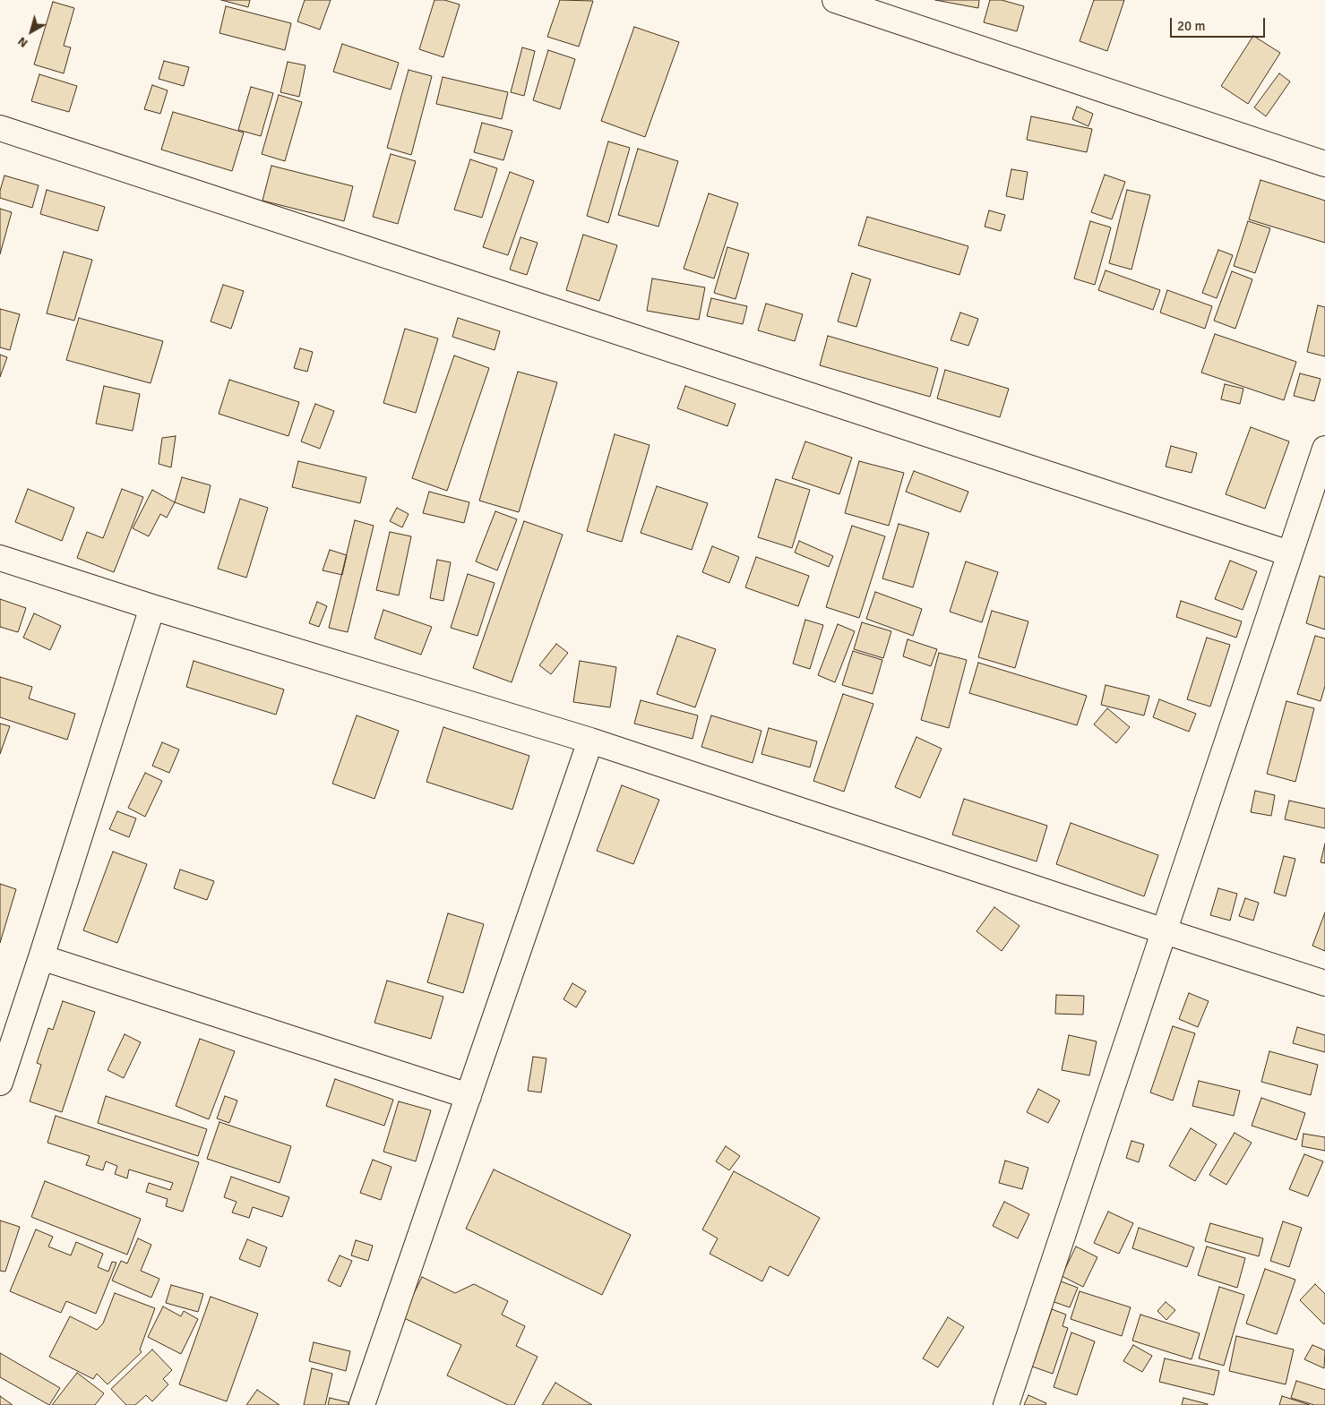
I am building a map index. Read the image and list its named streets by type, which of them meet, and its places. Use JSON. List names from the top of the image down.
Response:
{
  "scale_bar": "20 m",
  "north": "bottom left"
}
